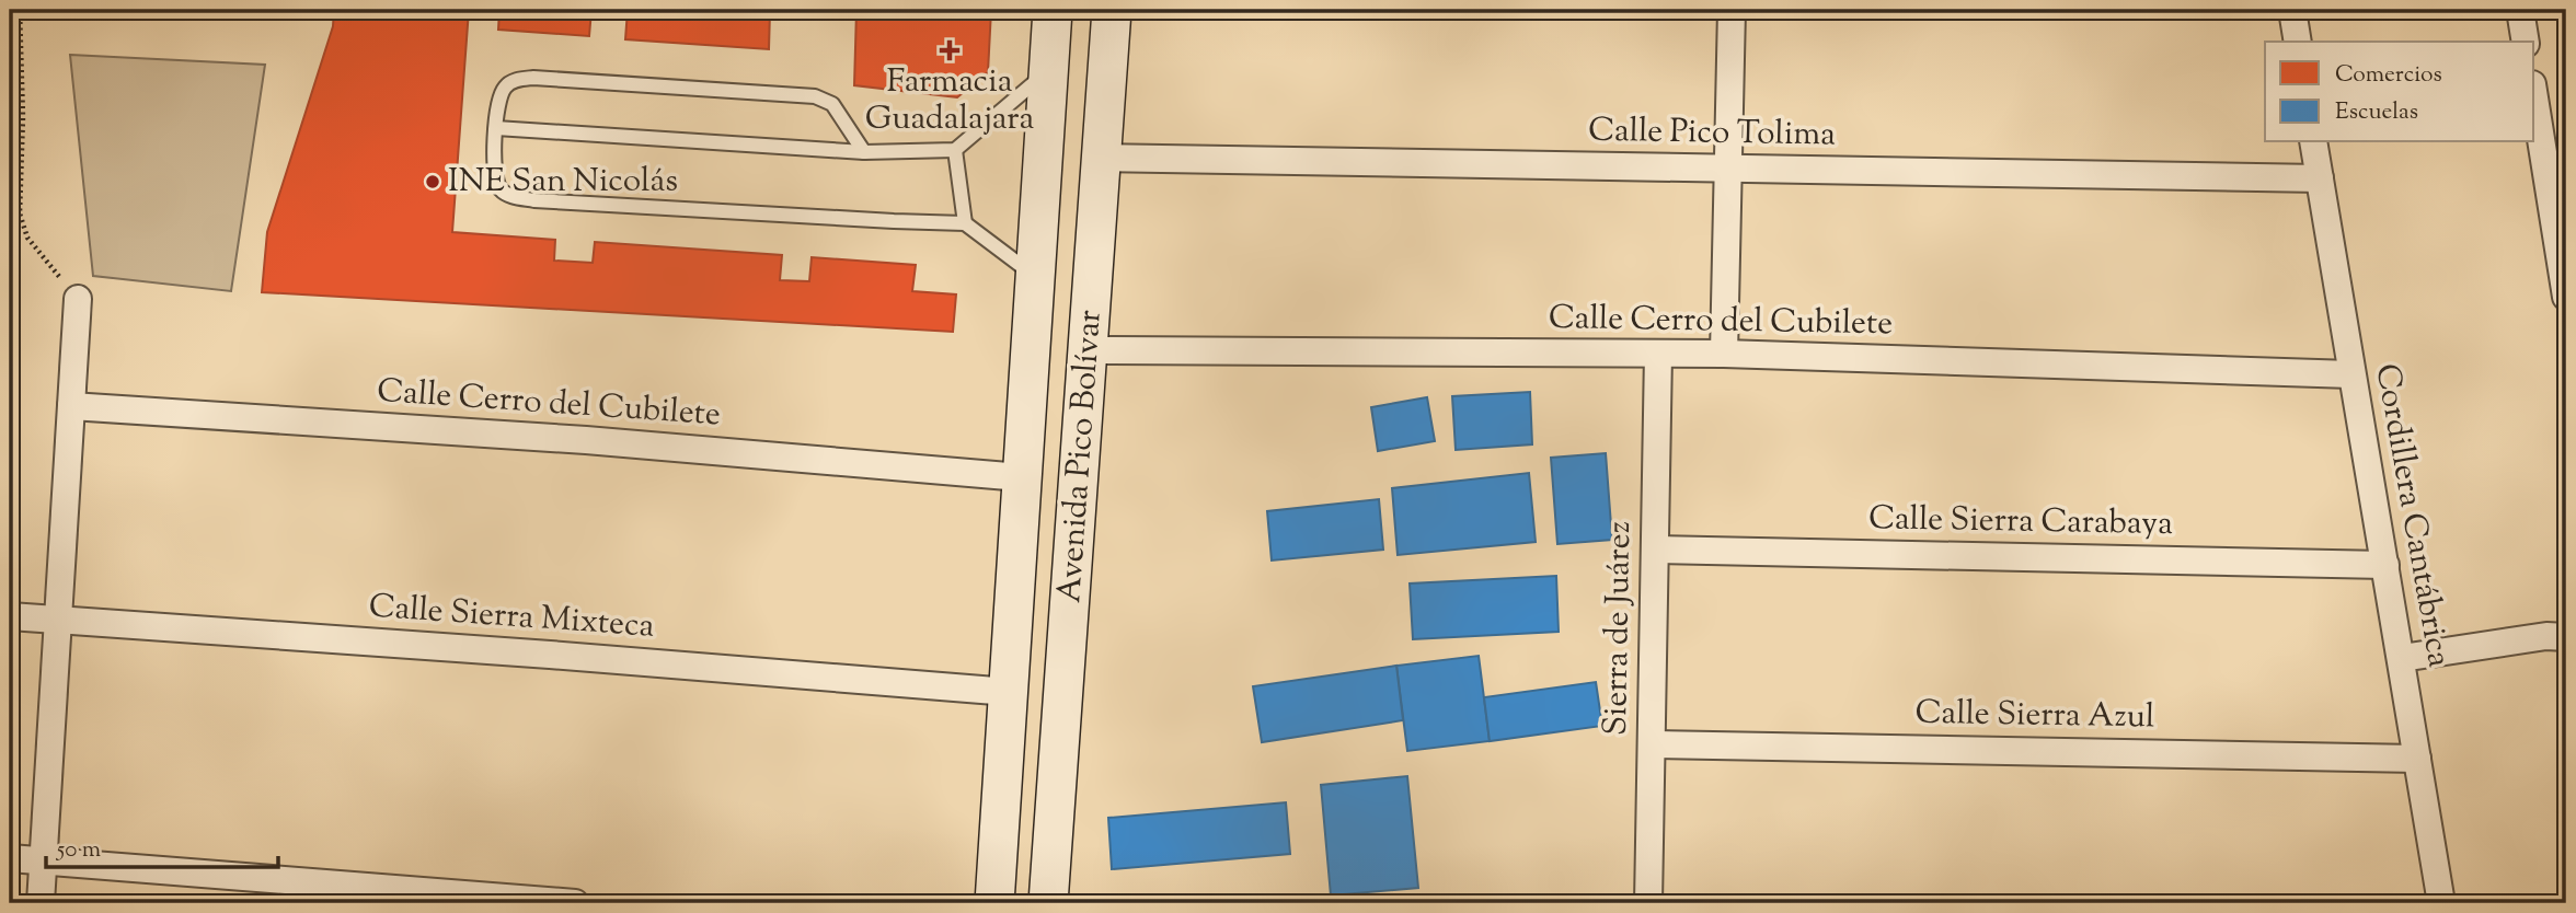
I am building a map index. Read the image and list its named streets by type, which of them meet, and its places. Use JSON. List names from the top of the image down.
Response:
{
  "streets": {
    "street": [
      "Calle Pico Tolima",
      "Calle Cerro del Cubilete",
      "Avenida Pico Bolívar",
      "Cordillera Cantábrica",
      "Calle Sierra Carabaya",
      "Calle Sierra Mixteca",
      "Sierra de Juárez",
      "Calle Sierra Azul"
    ]
  },
  "crossings": [
    ["Calle Pico Tolima", "Avenida Pico Bolívar"],
    ["Calle Pico Tolima", "Cordillera Cantábrica"],
    ["Calle Cerro del Cubilete", "Avenida Pico Bolívar"],
    ["Calle Cerro del Cubilete", "Cordillera Cantábrica"],
    ["Calle Cerro del Cubilete", "Sierra de Juárez"],
    ["Avenida Pico Bolívar", "Calle Sierra Mixteca"],
    ["Cordillera Cantábrica", "Calle Sierra Carabaya"],
    ["Cordillera Cantábrica", "Calle Sierra Azul"],
    ["Calle Sierra Carabaya", "Sierra de Juárez"],
    ["Sierra de Juárez", "Calle Sierra Azul"]
  ],
  "places": {
    "health": ["Farmacia Guadalajara"],
    "other": ["INE San Nicolás"]
  },
  "legend": ["Comercios", "Escuelas"],
  "scale_bar": "50 m"
}
